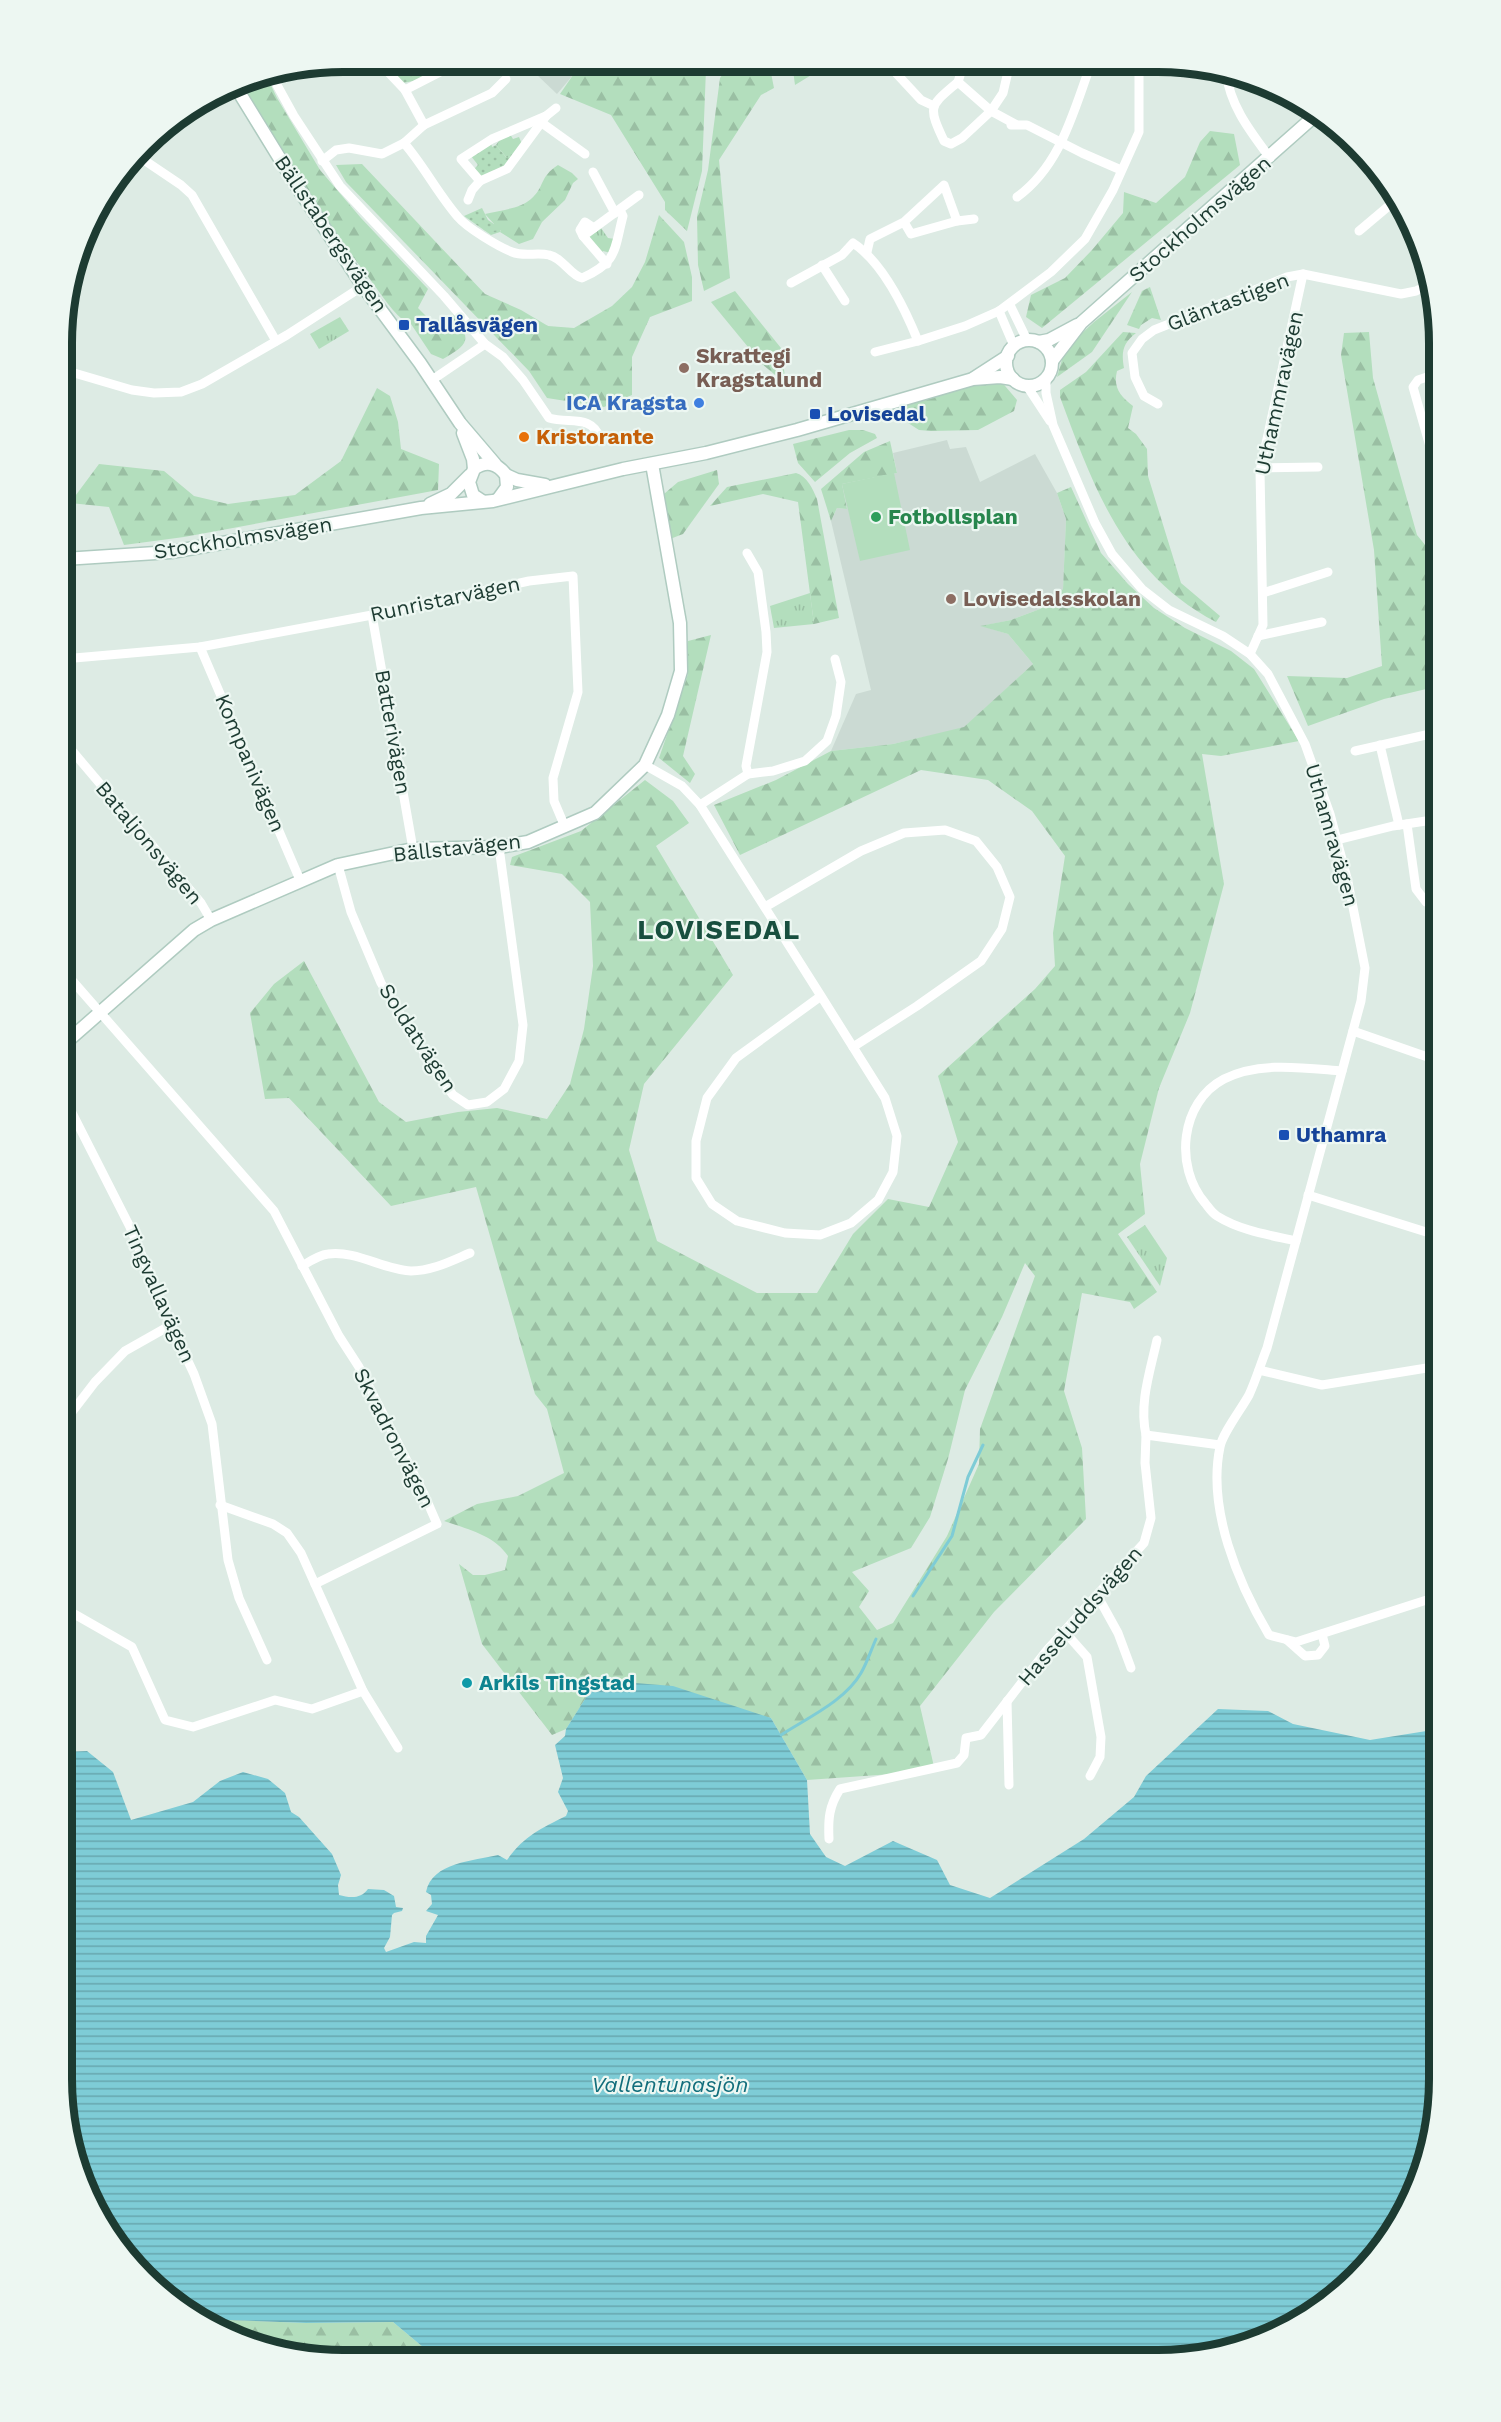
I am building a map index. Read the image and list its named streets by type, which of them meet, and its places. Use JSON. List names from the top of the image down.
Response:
{
  "streets": {
    "main road": ["Stockholmsvägen", "Bällstabergsvägen", "Bällstavägen"],
    "street": [
      "Gläntastigen",
      "Uthammravägen",
      "Runristarvägen",
      "Batterivägen",
      "Kompanivägen",
      "Uthamravägen",
      "Bataljonsvägen",
      "Soldatvägen",
      "Tingvallavägen",
      "Skvadronvägen",
      "Hasseluddsvägen"
    ]
  },
  "crossings": [
    ["Stockholmsvägen", "Bällstabergsvägen"],
    ["Stockholmsvägen", "Uthamravägen"],
    ["Gläntastigen", "Uthammravägen"],
    ["Uthammravägen", "Uthamravägen"],
    ["Runristarvägen", "Batterivägen"],
    ["Runristarvägen", "Kompanivägen"],
    ["Runristarvägen", "Bällstavägen"],
    ["Batterivägen", "Bällstavägen"],
    ["Kompanivägen", "Bällstavägen"],
    ["Bataljonsvägen", "Bällstavägen"],
    ["Bällstavägen", "Soldatvägen"],
    ["Bällstavägen", "Skvadronvägen"]
  ],
  "districts": ["LOVISEDAL"],
  "water": ["Vallentunasjön"],
  "places": {
    "transit": ["Tallåsvägen", "Lovisedal", "Uthamra"],
    "other": [
      "Skrattegi Kragstalund",
      "ICA Kragsta",
      "Kristorante",
      "Fotbollsplan",
      "Lovisedalsskolan",
      "Arkils Tingstad"
    ]
  }
}
